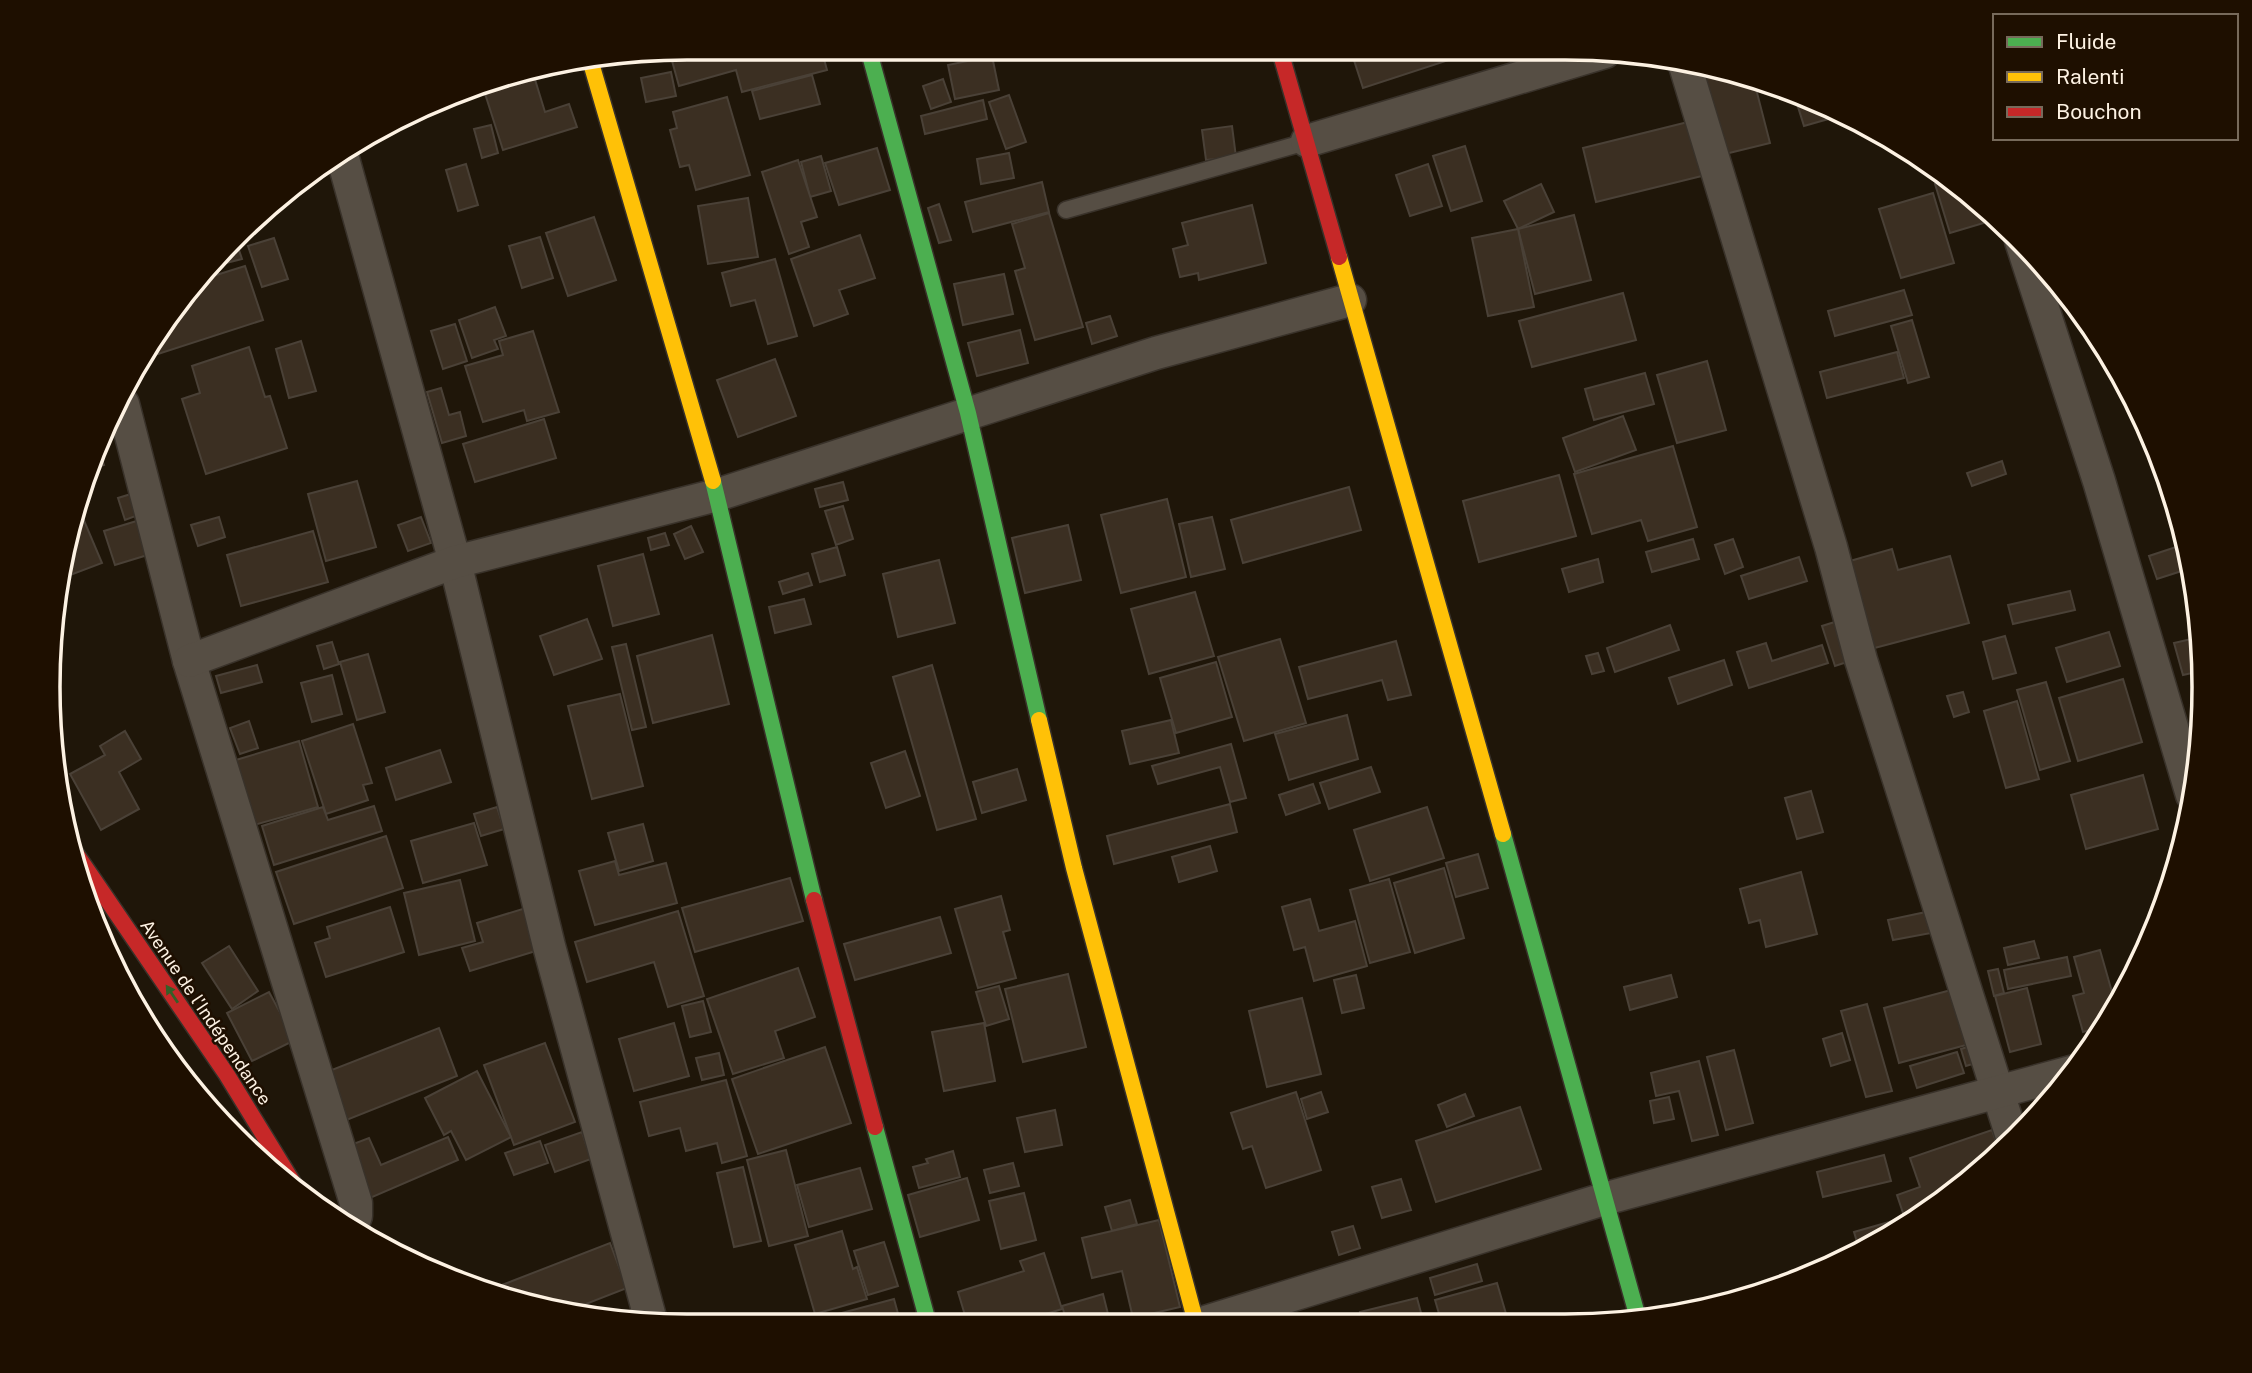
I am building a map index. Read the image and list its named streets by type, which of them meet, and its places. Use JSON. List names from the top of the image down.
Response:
{
  "streets": {
    "street": ["Avenue de l'Indépendance"]
  },
  "legend": ["Fluide", "Ralenti", "Bouchon"]
}
